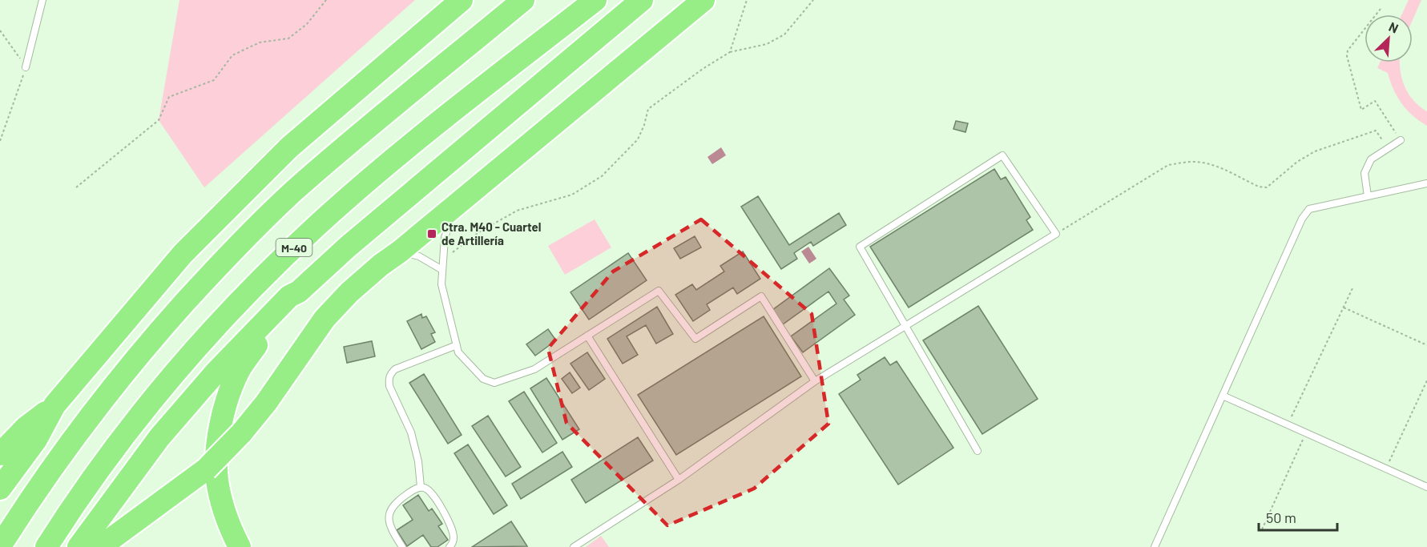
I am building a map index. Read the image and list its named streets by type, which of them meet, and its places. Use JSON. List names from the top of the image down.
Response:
{
  "streets": {
    "highway": ["M-40"]
  },
  "places": {
    "transit": ["Ctra. M40 - Cuartel de Artillería"]
  },
  "scale_bar": "50 m",
  "north": "top right"
}
